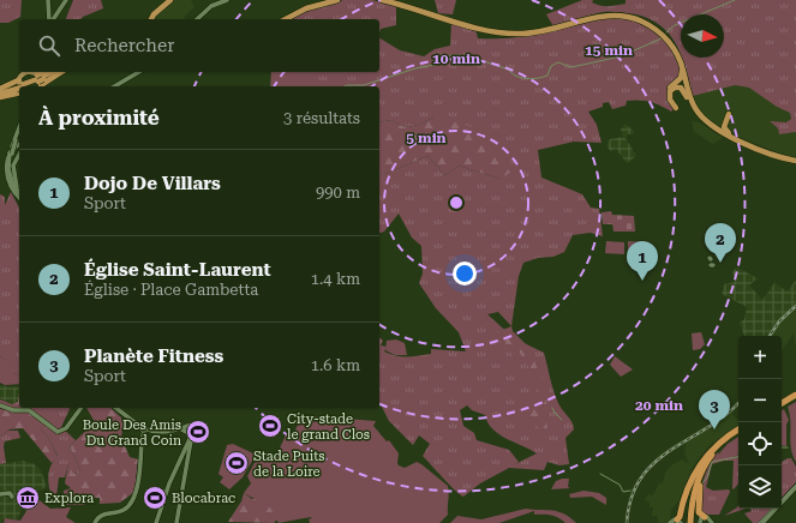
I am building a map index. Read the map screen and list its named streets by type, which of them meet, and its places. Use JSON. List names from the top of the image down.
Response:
{
  "places": {
    "sports": [
      "City-stade le grand Clos",
      "Boule Des Amis Du Grand Coin",
      "Stade Puits de la Loire",
      "Blocabrac"
    ],
    "museum": ["Explora"]
  },
  "north": "right",
  "page": {
    "search": "Rechercher",
    "heading": ["À proximité", "3 résultats"],
    "list": [
      {
        "mark": "1",
        "name": "Dojo De Villars",
        "note": "Sport",
        "value": "990 m"
      },
      {
        "mark": "2",
        "name": "Église Saint-Laurent",
        "note": "Église · Place Gambetta",
        "value": "1.4 km"
      },
      {
        "mark": "3",
        "name": "Planète Fitness",
        "note": "Sport",
        "value": "1.6 km"
      }
    ],
    "pins": ["2", "1", "3"],
    "map_buttons": ["+", "−"]
  },
  "rings": [
    "15 min",
    "10 min",
    "5 min",
    "20 min"
  ]
}
